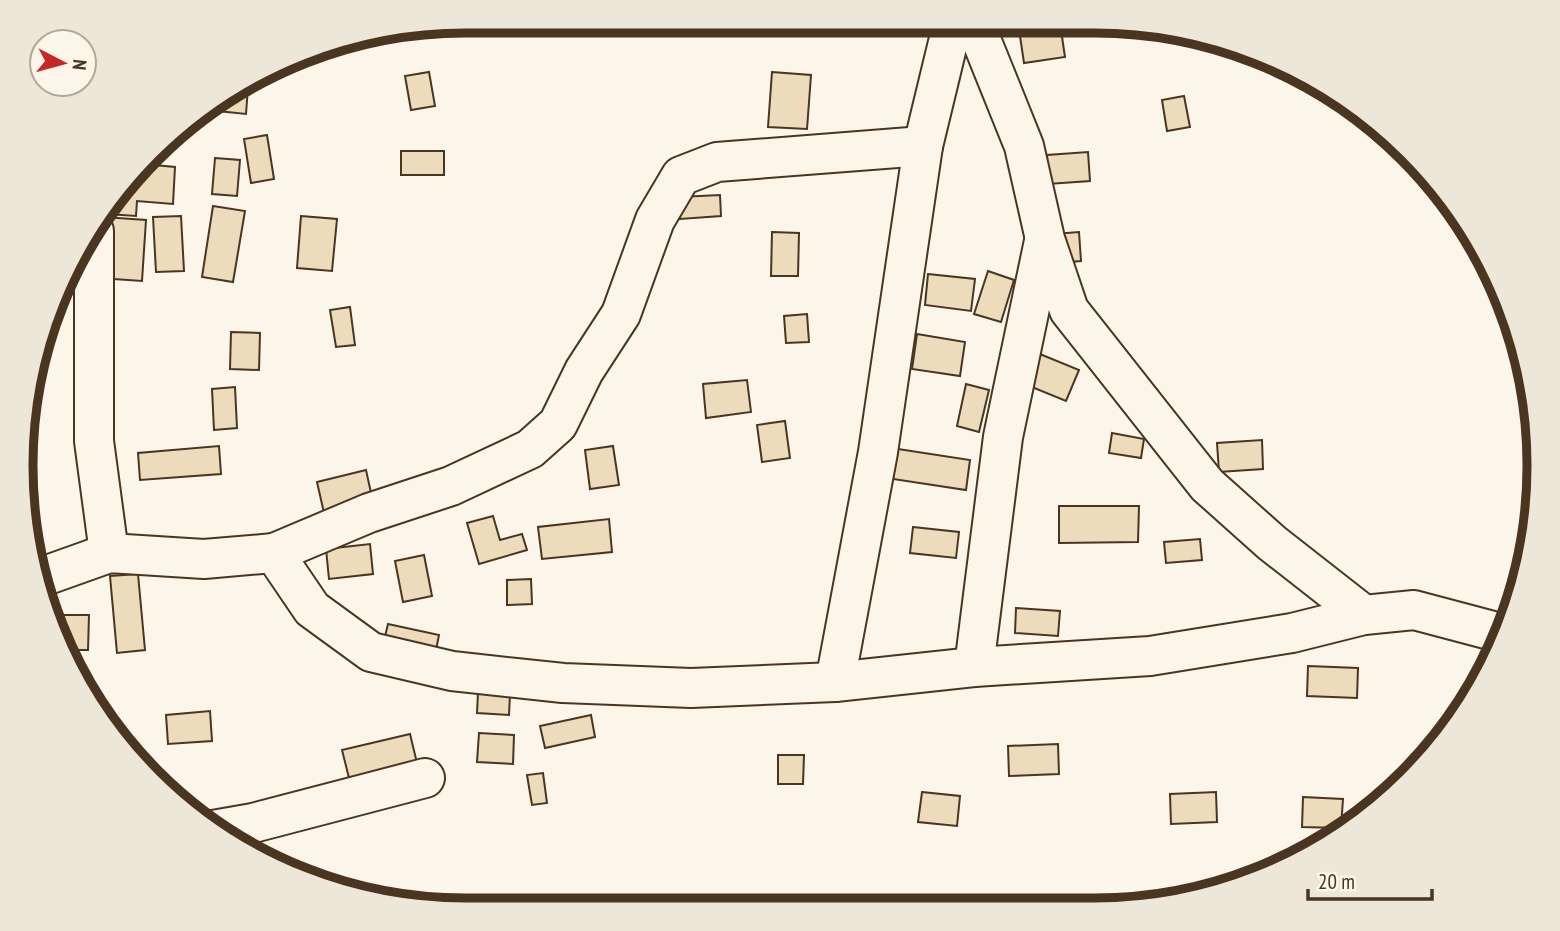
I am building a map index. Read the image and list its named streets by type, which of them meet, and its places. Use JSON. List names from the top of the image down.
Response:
{
  "scale_bar": "20 m",
  "north": "right"
}
